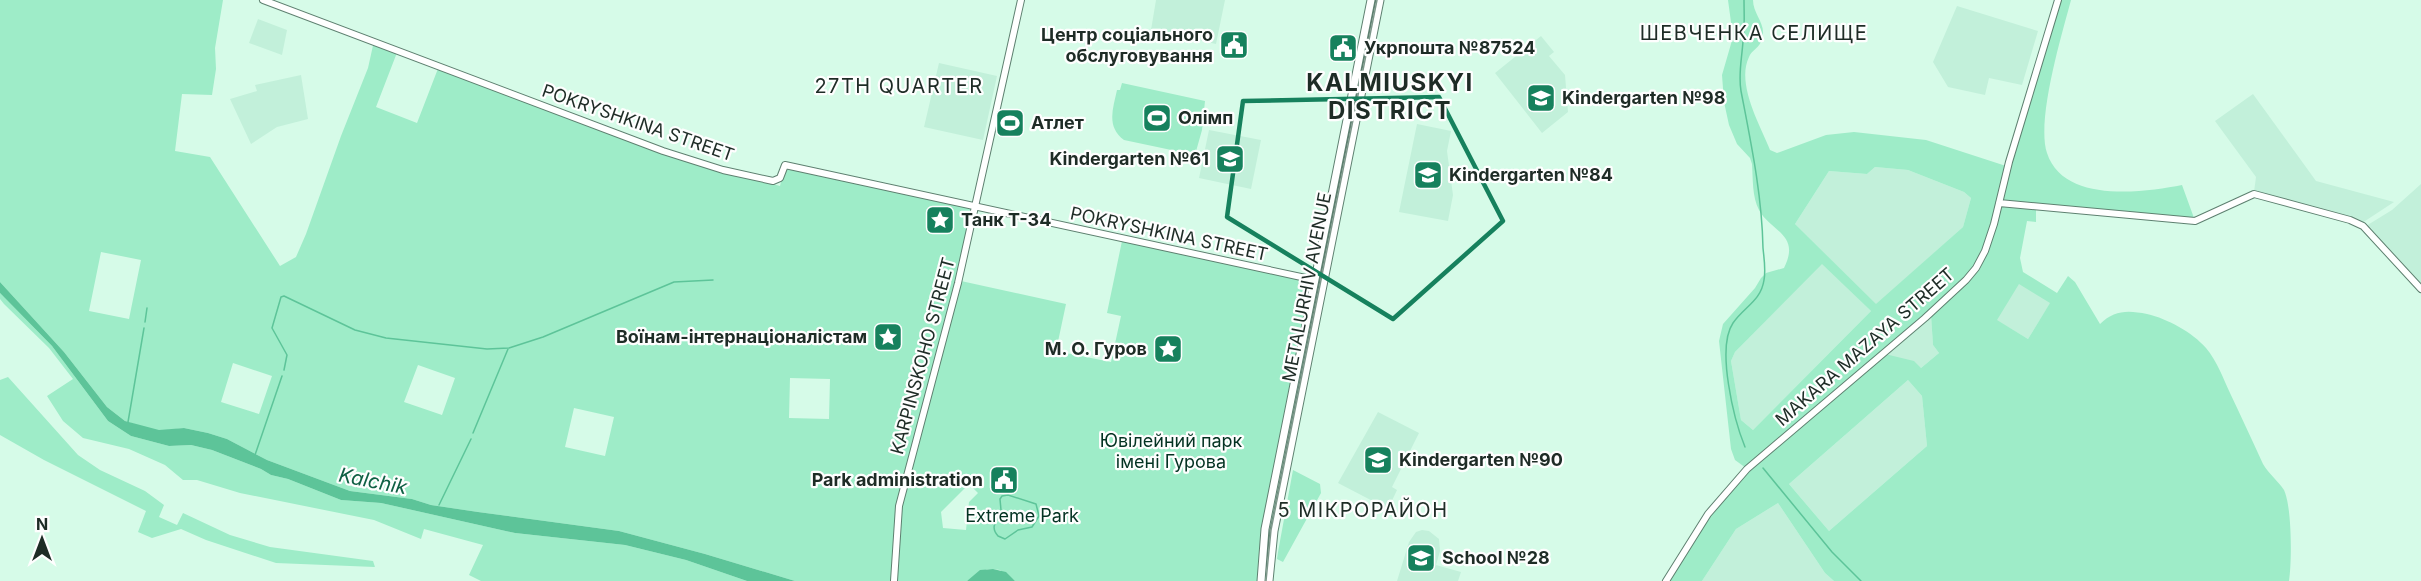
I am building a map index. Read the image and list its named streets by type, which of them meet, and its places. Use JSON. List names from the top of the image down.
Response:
{
  "streets": {
    "main road": ["POKRYSHKINA STREET", "METALURHIV AVENUE"],
    "street": ["MAKARA MAZAYA STREET", "KARPINSKOHO STREET"]
  },
  "crossings": [
    ["POKRYSHKINA STREET", "METALURHIV AVENUE"],
    ["POKRYSHKINA STREET", "KARPINSKOHO STREET"]
  ],
  "districts": [
    "ШЕВЧЕНКА СЕЛИЩЕ",
    "KALMIUSKYI DISTRICT",
    "27TH QUARTER",
    "5 МІКРОРАЙОН"
  ],
  "water": ["Kalchik"],
  "parks": ["Ювілейний парк імені Гурова", "Extreme Park"],
  "places": {
    "public building": ["Центр соціального обслуговування", "Укрпошта №87524", "Park administration"],
    "school or university": [
      "Kindergarten №98",
      "Kindergarten №61",
      "Kindergarten №84",
      "Kindergarten №90",
      "School №28"
    ],
    "sports": ["Олімп", "Атлет"],
    "place": ["Танк Т-34", "Воїнам-інтернаціоналістам", "М. О. Гуров"]
  },
  "north": "top"
}
